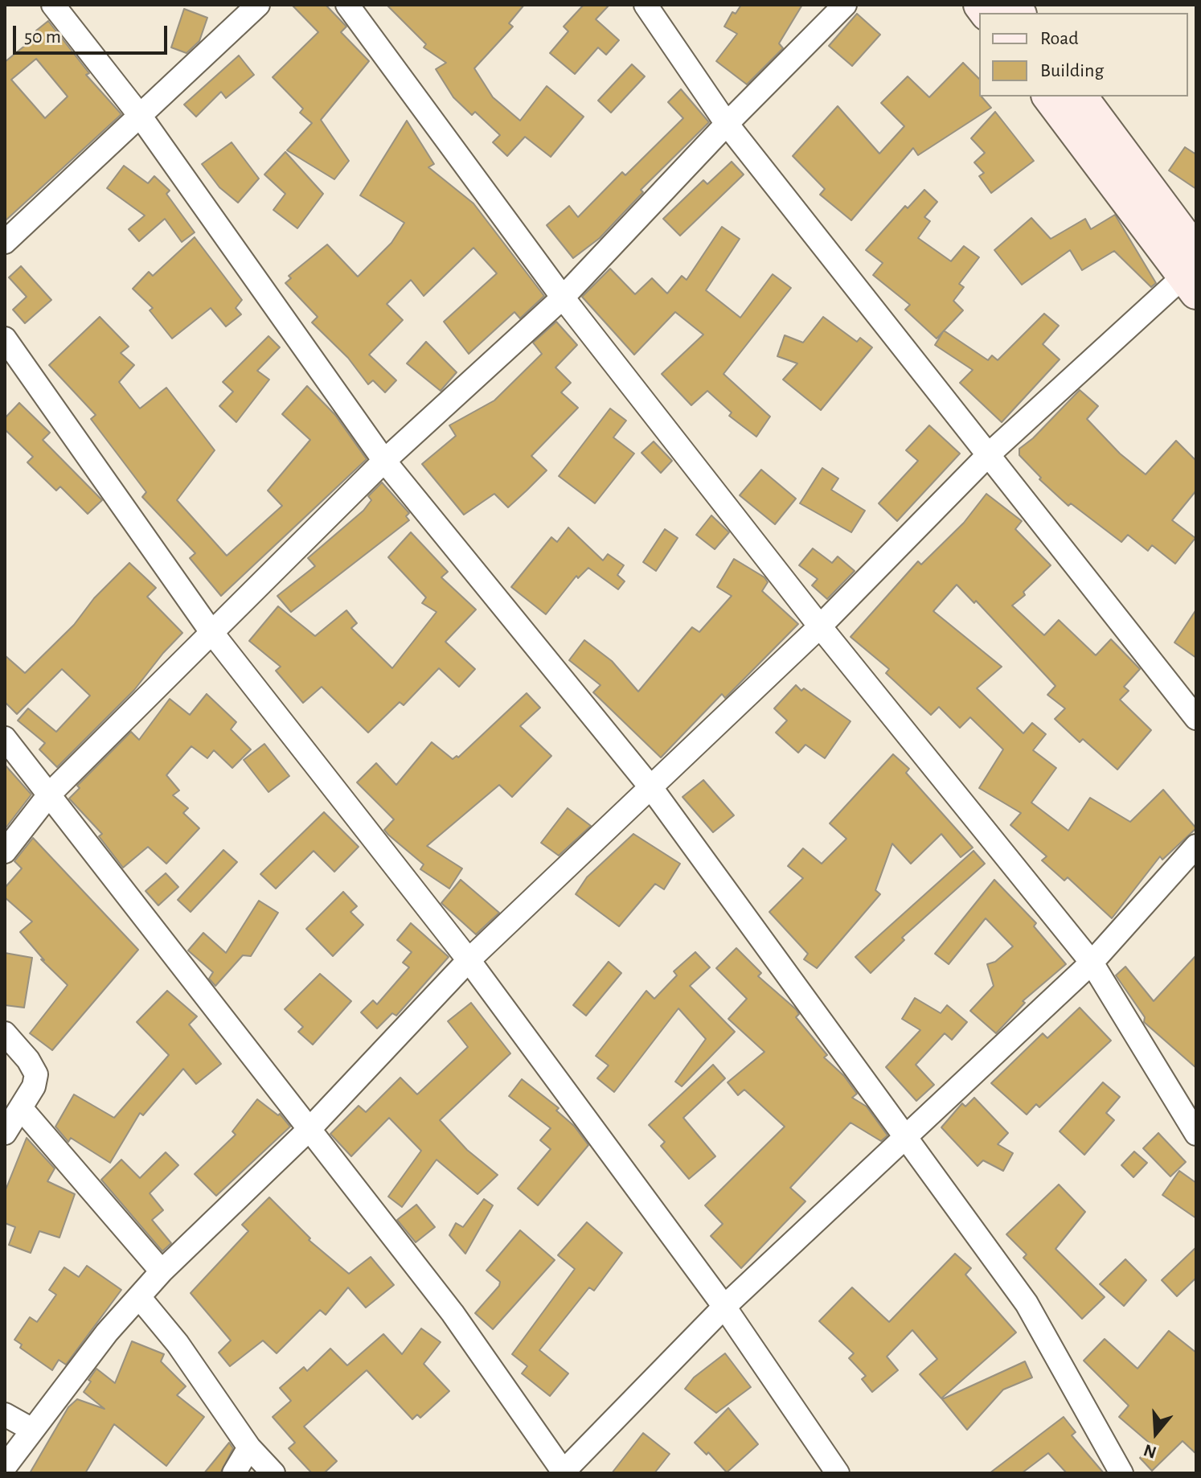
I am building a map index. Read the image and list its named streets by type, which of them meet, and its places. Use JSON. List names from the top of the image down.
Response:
{
  "legend": ["Road", "Building"],
  "scale_bar": "50 m",
  "north": "bottom"
}
